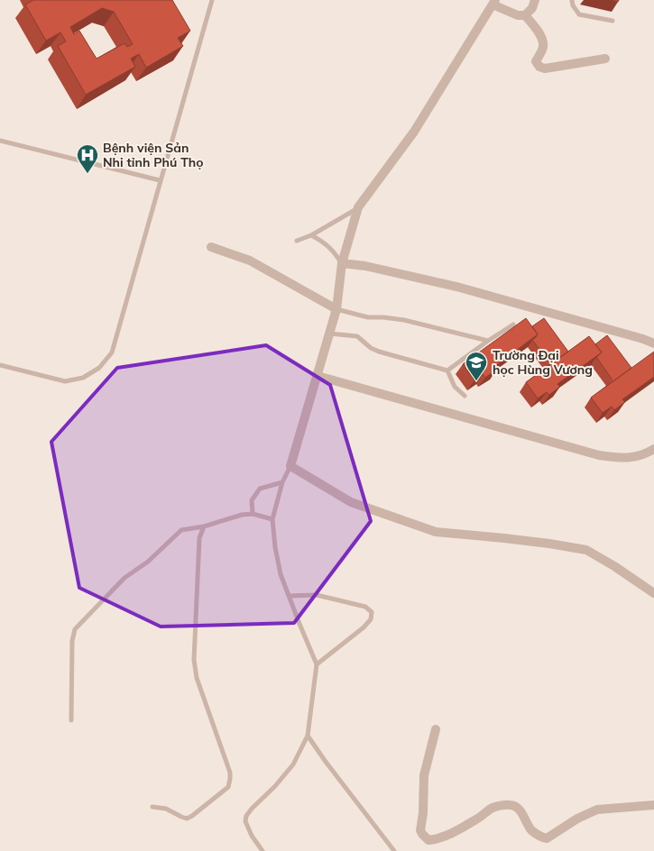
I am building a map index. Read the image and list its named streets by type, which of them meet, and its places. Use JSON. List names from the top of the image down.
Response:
{
  "places": {
    "hospital": ["Bệnh viện Sản Nhi tỉnh Phú Thọ"],
    "school or university": ["Trường Đại học Hùng Vương"]
  }
}
